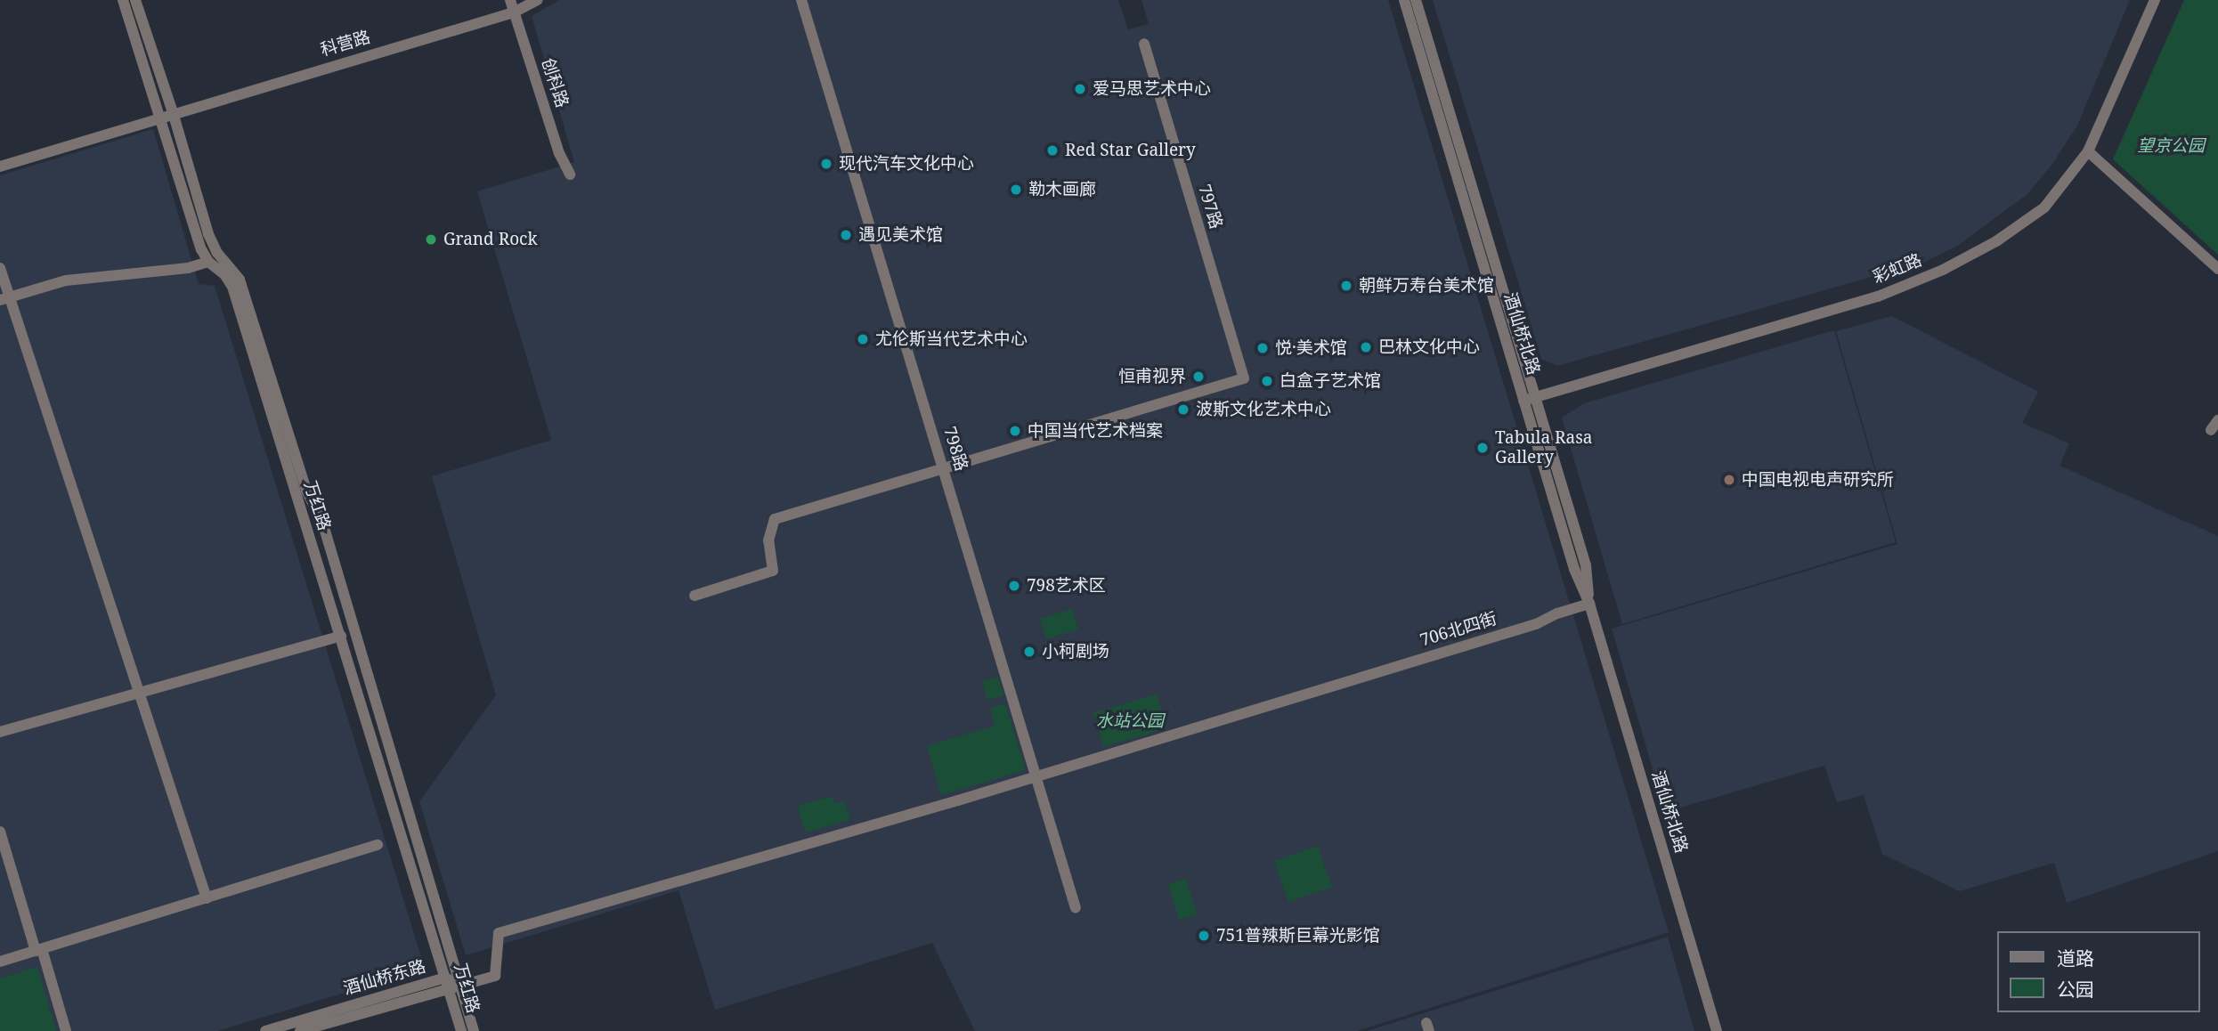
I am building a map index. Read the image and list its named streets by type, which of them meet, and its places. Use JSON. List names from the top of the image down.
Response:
{
  "streets": {
    "street": [
      "科营路",
      "创科路",
      "797路",
      "彩虹路",
      "酒仙桥北路",
      "798路",
      "万红路",
      "706北四街",
      "酒仙桥东路"
    ]
  },
  "crossings": [
    ["科营路", "创科路"],
    ["科营路", "万红路"],
    ["797路", "798路"],
    ["彩虹路", "酒仙桥北路"],
    ["酒仙桥北路", "706北四街"],
    ["798路", "706北四街"],
    ["万红路", "706北四街"],
    ["万红路", "酒仙桥东路"],
    ["706北四街", "酒仙桥东路"]
  ],
  "parks": ["望京公园", "水站公园"],
  "places": [
    "爱马思艺术中心",
    "Red Star Gallery",
    "现代汽车文化中心",
    "勒木画廊",
    "遇见美术馆",
    "Grand Rock",
    "朝鲜万寿台美术馆",
    "尤伦斯当代艺术中心",
    "巴林文化中心",
    "悦·美术馆",
    "恒甫视界",
    "白盒子艺术馆",
    "波斯文化艺术中心",
    "中国当代艺术档案",
    "Tabula Rasa Gallery",
    "中国电视电声研究所",
    "798艺术区",
    "小柯剧场",
    "751普辣斯巨幕光影馆"
  ],
  "legend": ["道路", "公园"]
}
